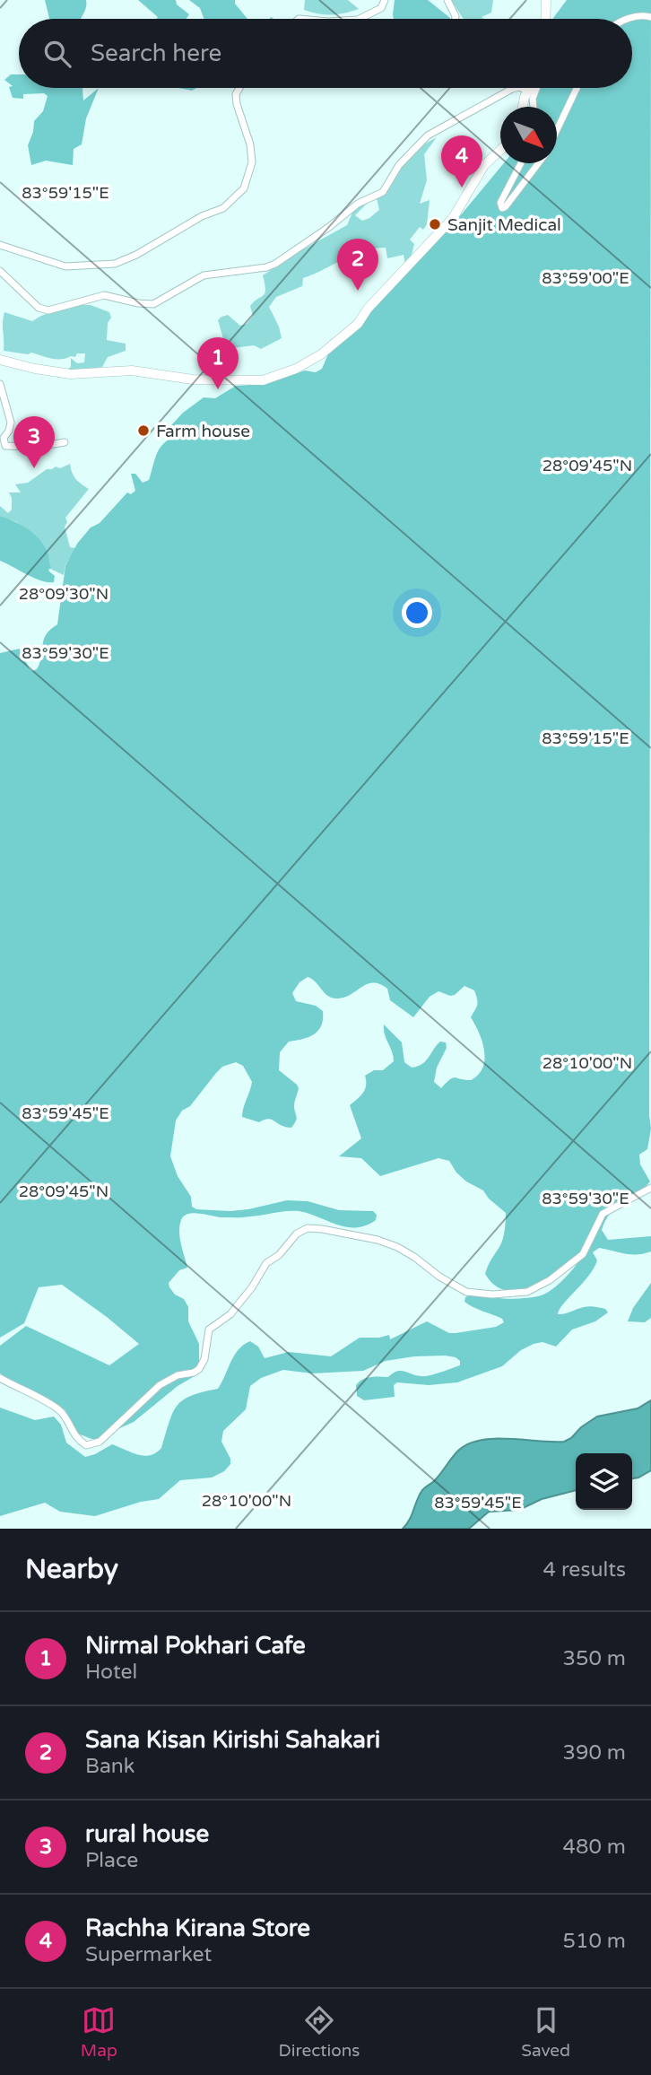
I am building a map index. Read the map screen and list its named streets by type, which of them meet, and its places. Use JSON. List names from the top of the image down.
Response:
{
  "places": ["Sanjit Medical", "Farm house"],
  "north": "bottom right",
  "page": {
    "search": "Search here",
    "pins": [
      "4",
      "2",
      "1",
      "3"
    ],
    "heading": ["Nearby", "4 results"],
    "list": [
      {
        "mark": "1",
        "name": "Nirmal Pokhari Cafe",
        "note": "Hotel",
        "value": "350 m"
      },
      {
        "mark": "2",
        "name": "Sana Kisan Kirishi Sahakari",
        "note": "Bank",
        "value": "390 m"
      },
      {
        "mark": "3",
        "name": "rural house",
        "note": "Place",
        "value": "480 m"
      },
      {
        "mark": "4",
        "name": "Rachha Kirana Store",
        "note": "Supermarket",
        "value": "510 m"
      }
    ],
    "nav": ["Map", "Directions", "Saved"]
  },
  "coordinates": [
    "83°59'15\"E",
    "83°59'00\"E",
    "28°09'45\"N",
    "28°09'30\"N",
    "83°59'30\"E",
    "28°10'00\"N",
    "83°59'45\"E"
  ]
}
